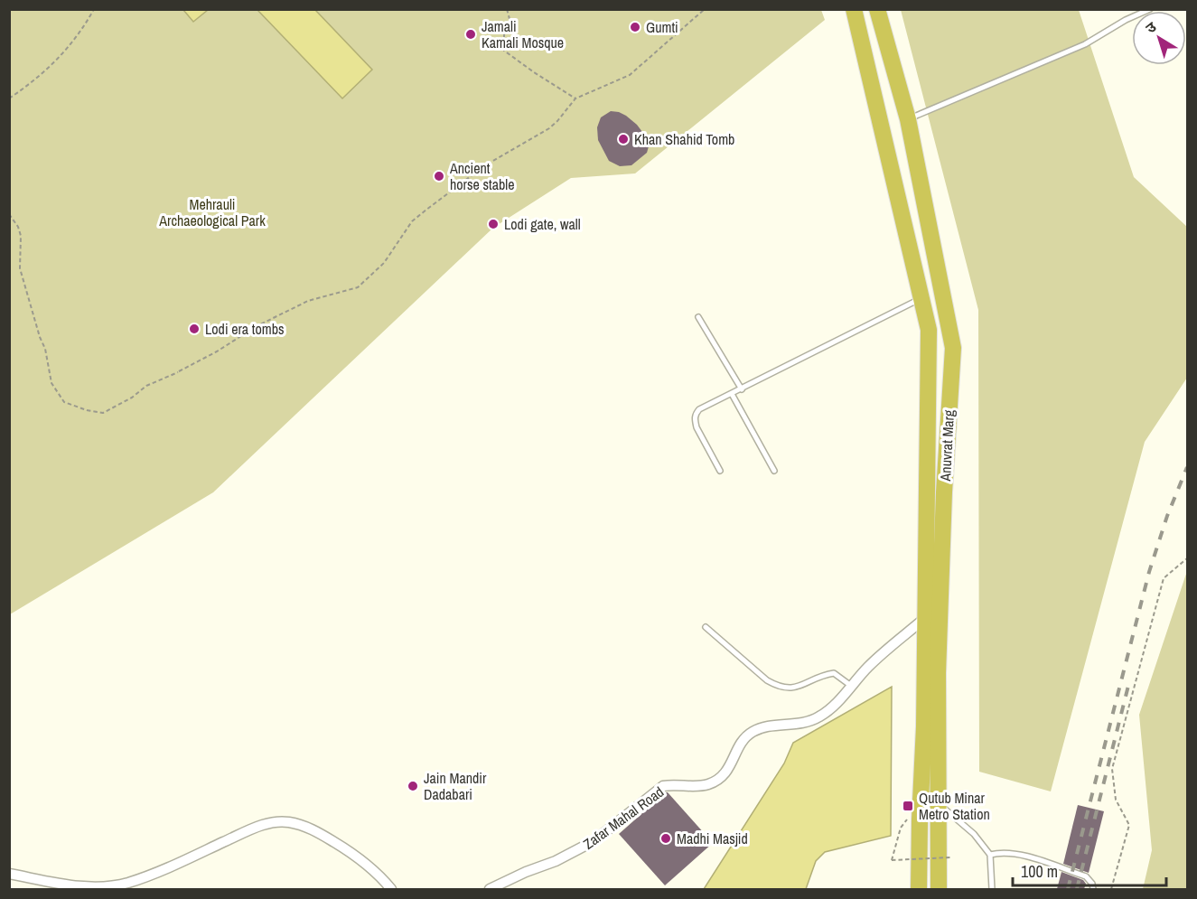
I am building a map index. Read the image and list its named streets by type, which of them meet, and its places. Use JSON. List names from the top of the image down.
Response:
{
  "streets": {
    "highway": ["Anuvrat Marg"],
    "street": ["Zafar Mahal Road"]
  },
  "crossings": [
    ["Anuvrat Marg", "Zafar Mahal Road"]
  ],
  "parks": ["Mehrauli Archaeological Park"],
  "places": {
    "other": [
      "Gumti",
      "Jamali Kamali Mosque",
      "Khan Shahid Tomb",
      "Ancient horse stable",
      "Lodi gate, wall",
      "Lodi era tombs",
      "Jain Mandir Dadabari",
      "Madhi Masjid"
    ],
    "transit": ["Qutub Minar Metro Station"]
  },
  "scale_bar": "100 m",
  "north": "top left"
}
